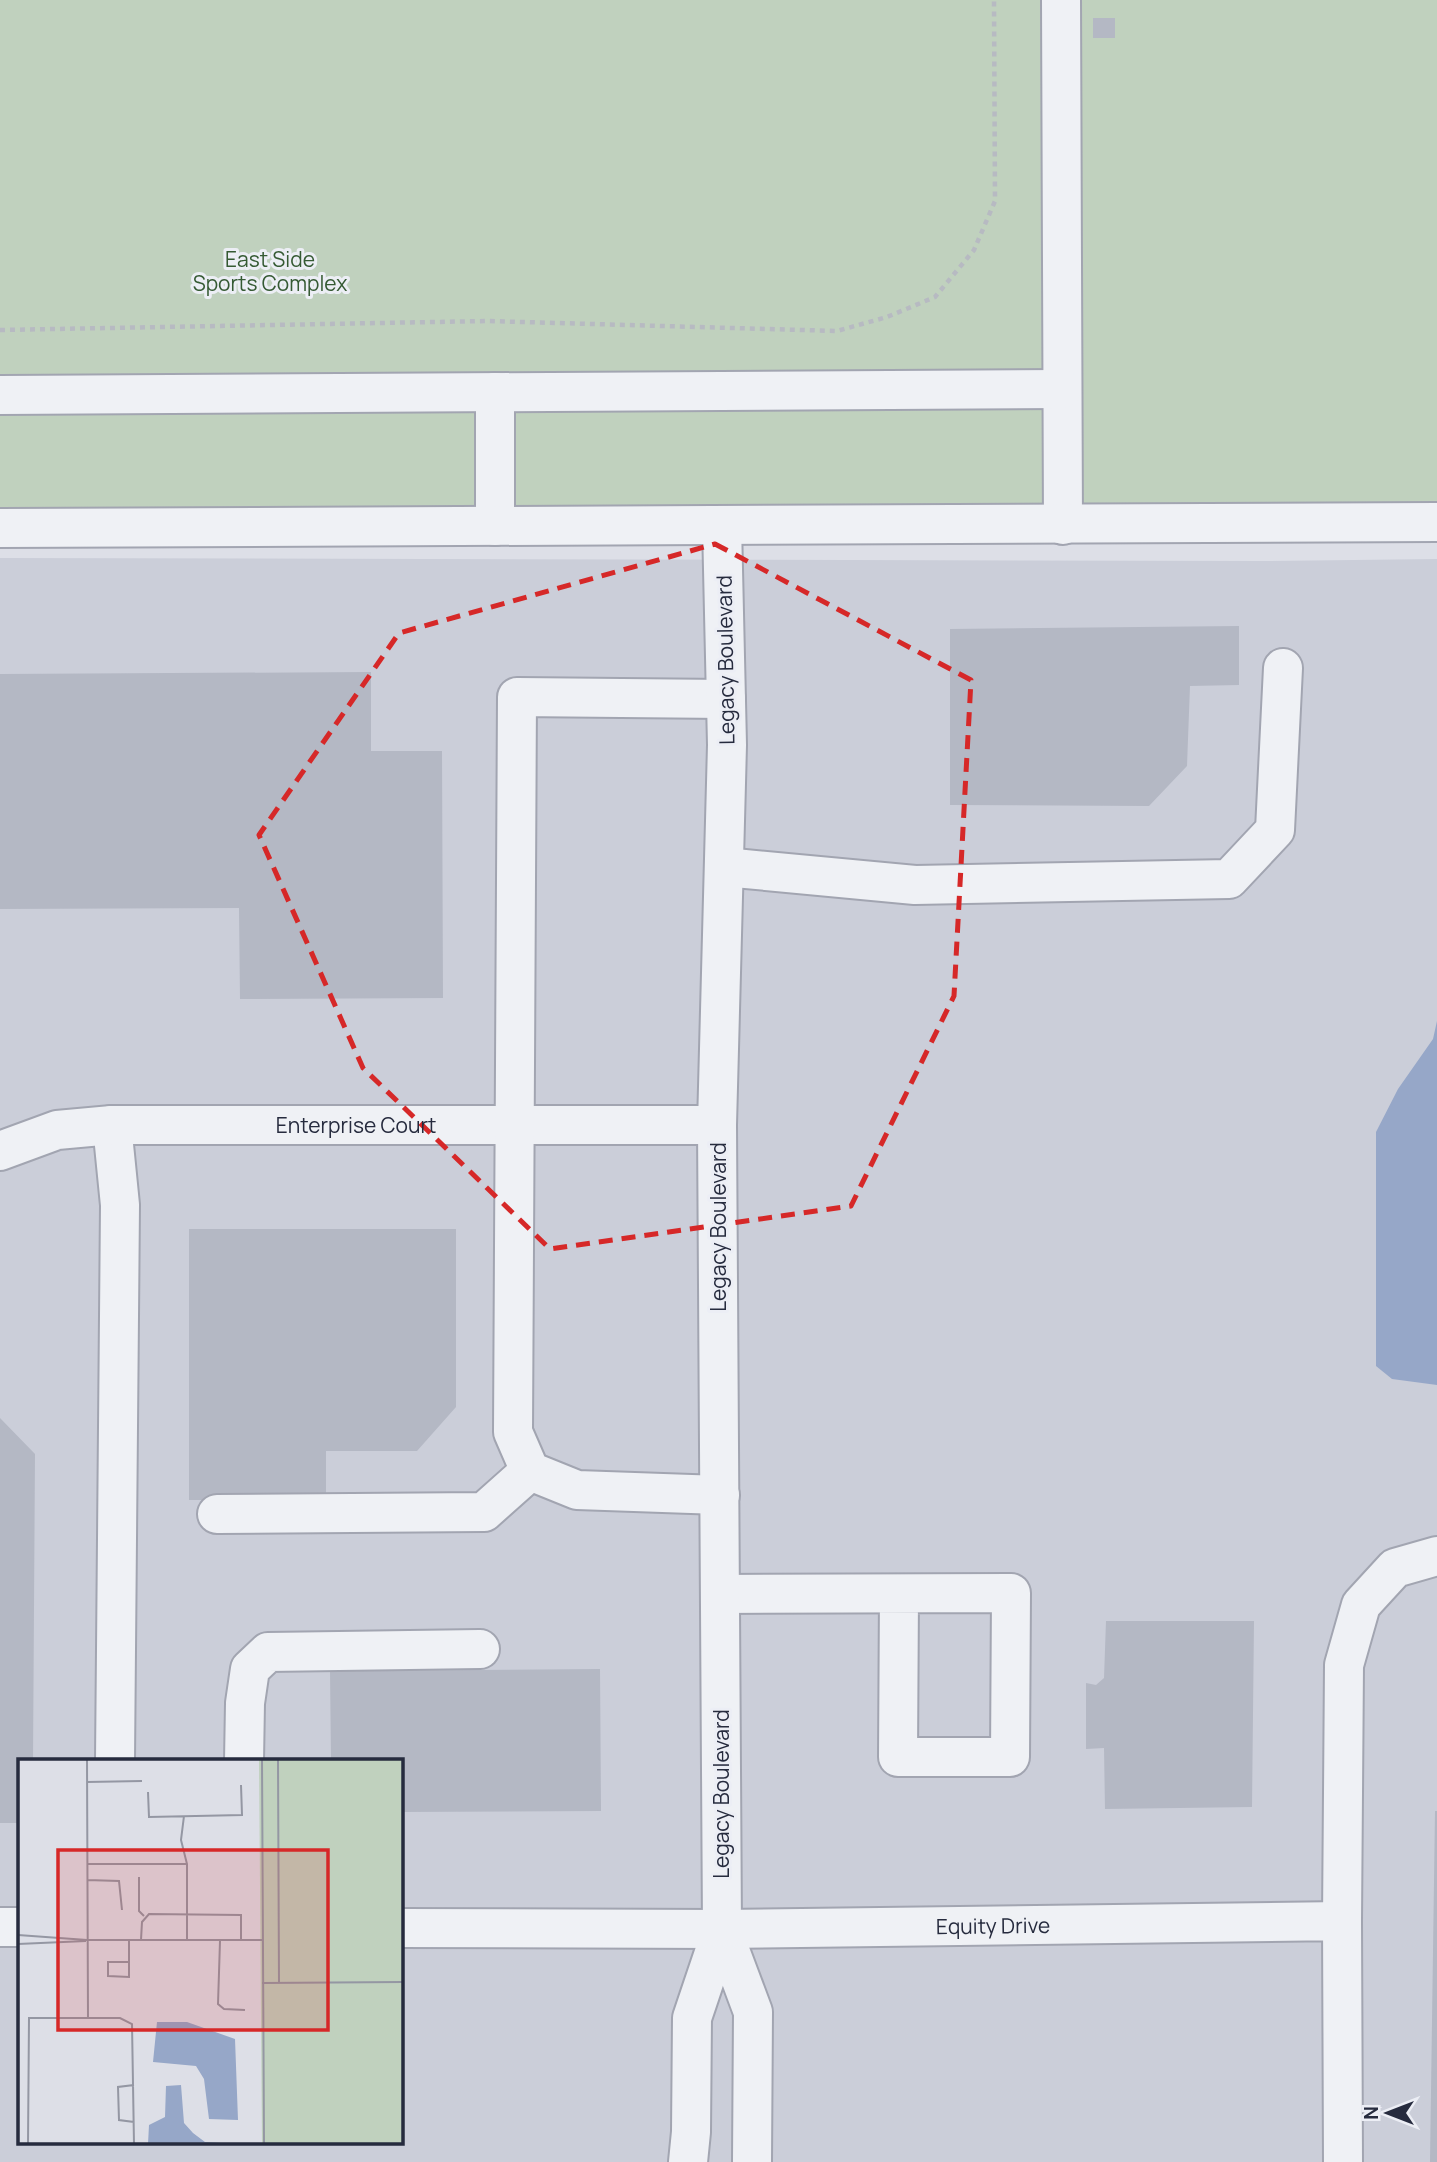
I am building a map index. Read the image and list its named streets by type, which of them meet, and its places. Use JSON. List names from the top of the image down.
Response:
{
  "streets": {
    "street": ["Legacy Boulevard", "Enterprise Court", "Equity Drive"]
  },
  "crossings": [
    ["Legacy Boulevard", "Enterprise Court"],
    ["Legacy Boulevard", "Equity Drive"]
  ],
  "parks": ["East Side Sports Complex"],
  "north": "left"
}
